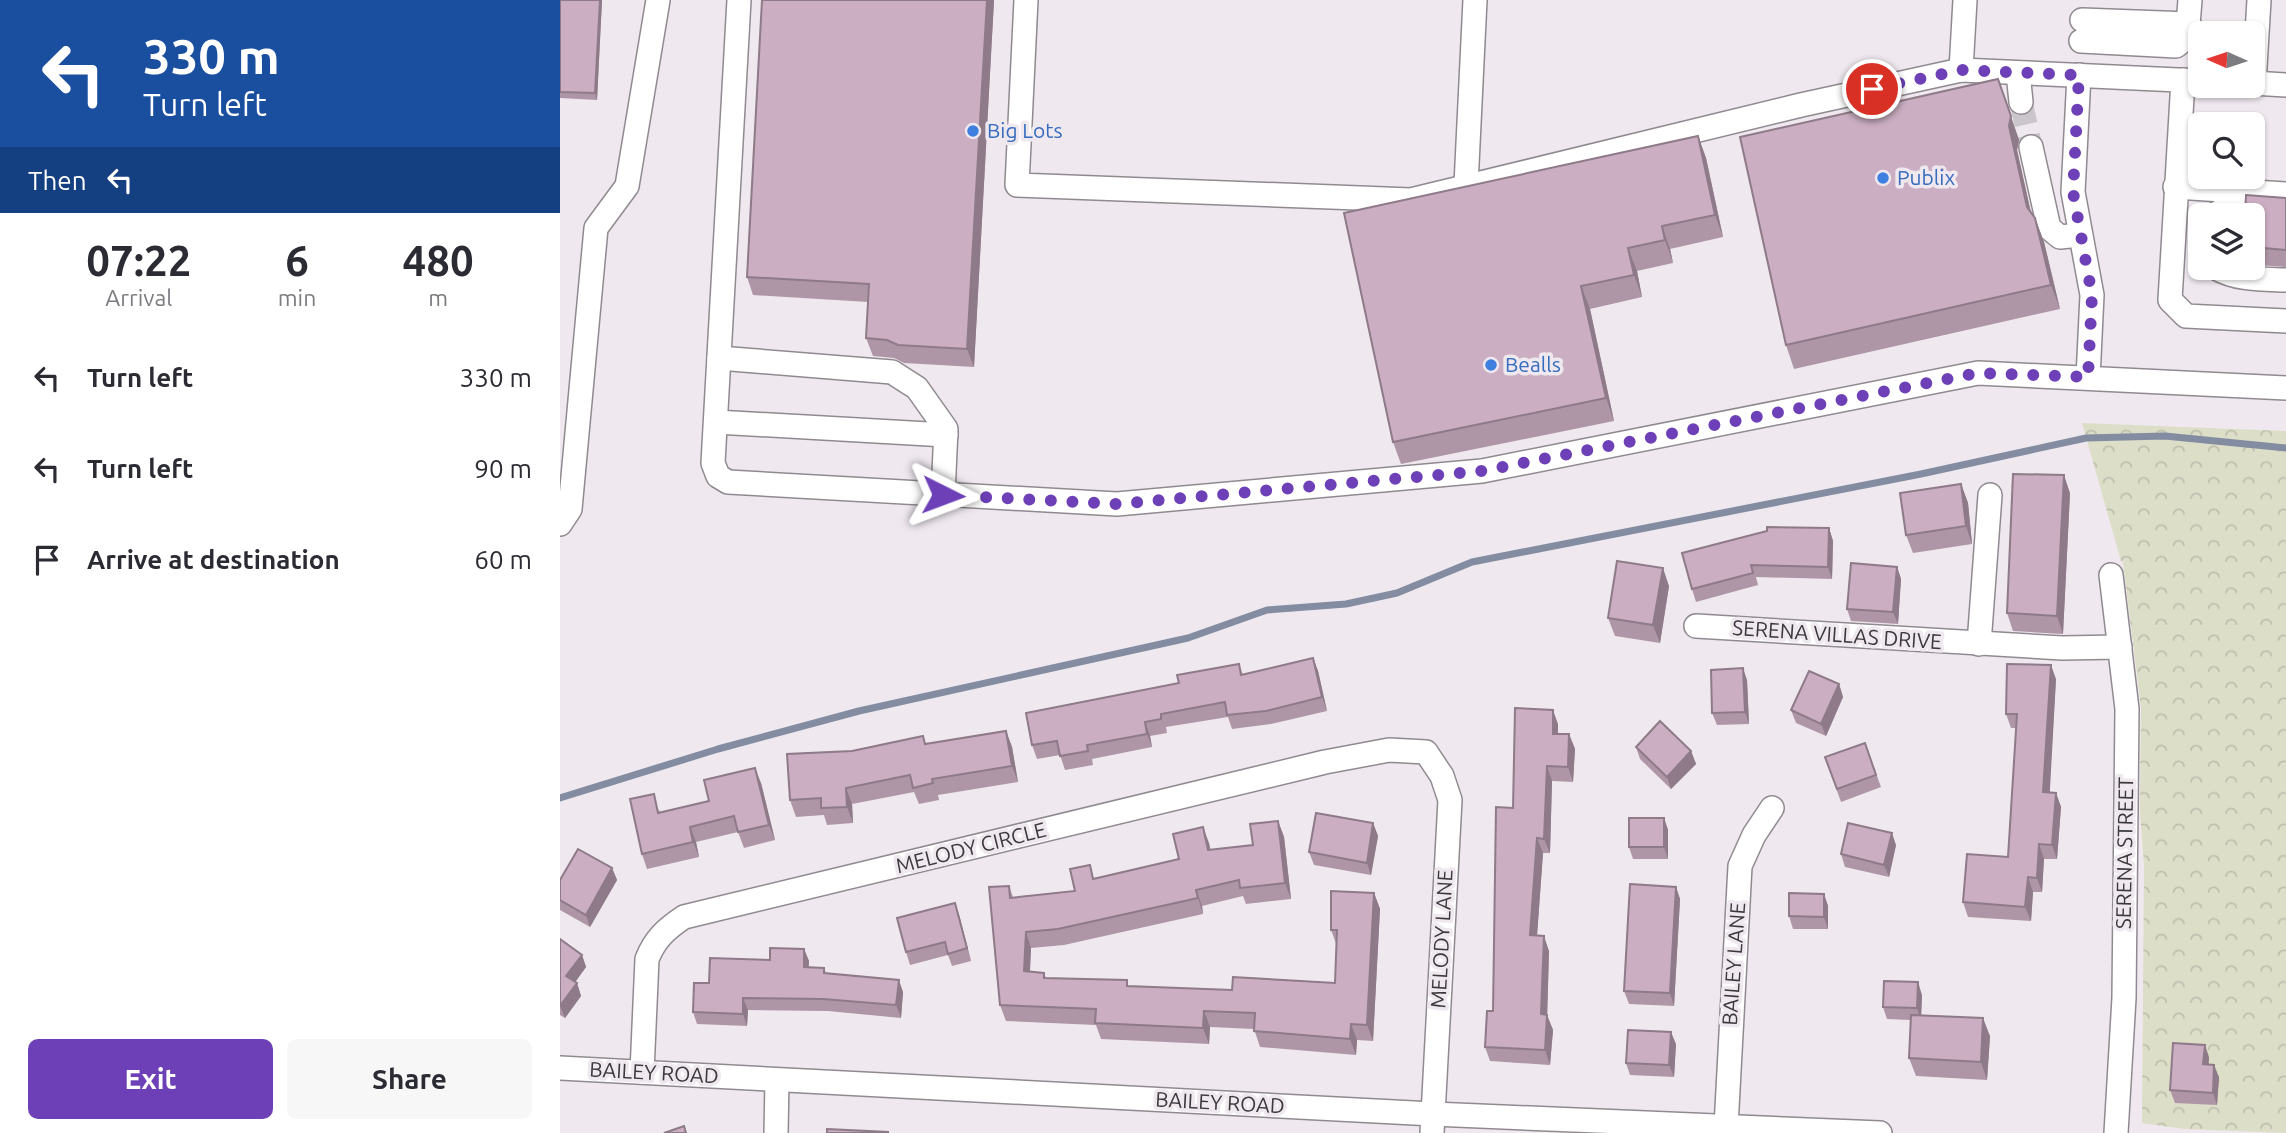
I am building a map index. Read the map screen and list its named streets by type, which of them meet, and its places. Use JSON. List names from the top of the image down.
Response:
{
  "streets": {
    "street": [
      "SERENA VILLAS DRIVE",
      "MELODY CIRCLE",
      "SERENA STREET",
      "MELODY LANE",
      "BAILEY LANE",
      "BAILEY ROAD"
    ]
  },
  "crossings": [
    ["SERENA VILLAS DRIVE", "SERENA STREET"],
    ["MELODY CIRCLE", "MELODY LANE"],
    ["MELODY CIRCLE", "BAILEY ROAD"],
    ["MELODY LANE", "BAILEY ROAD"],
    ["BAILEY LANE", "BAILEY ROAD"]
  ],
  "places": ["Big Lots", "Publix", "Bealls"],
  "north": "left",
  "page": {
    "turn": ["330 m", "Turn left"],
    "then": "Then",
    "eta": [
      "07:22",
      "Arrival",
      "6",
      "min",
      "480",
      "m"
    ],
    "list": [
      {
        "name": "Turn left",
        "value": "330 m"
      },
      {
        "name": "Turn left",
        "value": "90 m"
      },
      {
        "name": "Arrive at destination",
        "value": "60 m"
      }
    ],
    "buttons": ["Exit", "Share"]
  }
}
